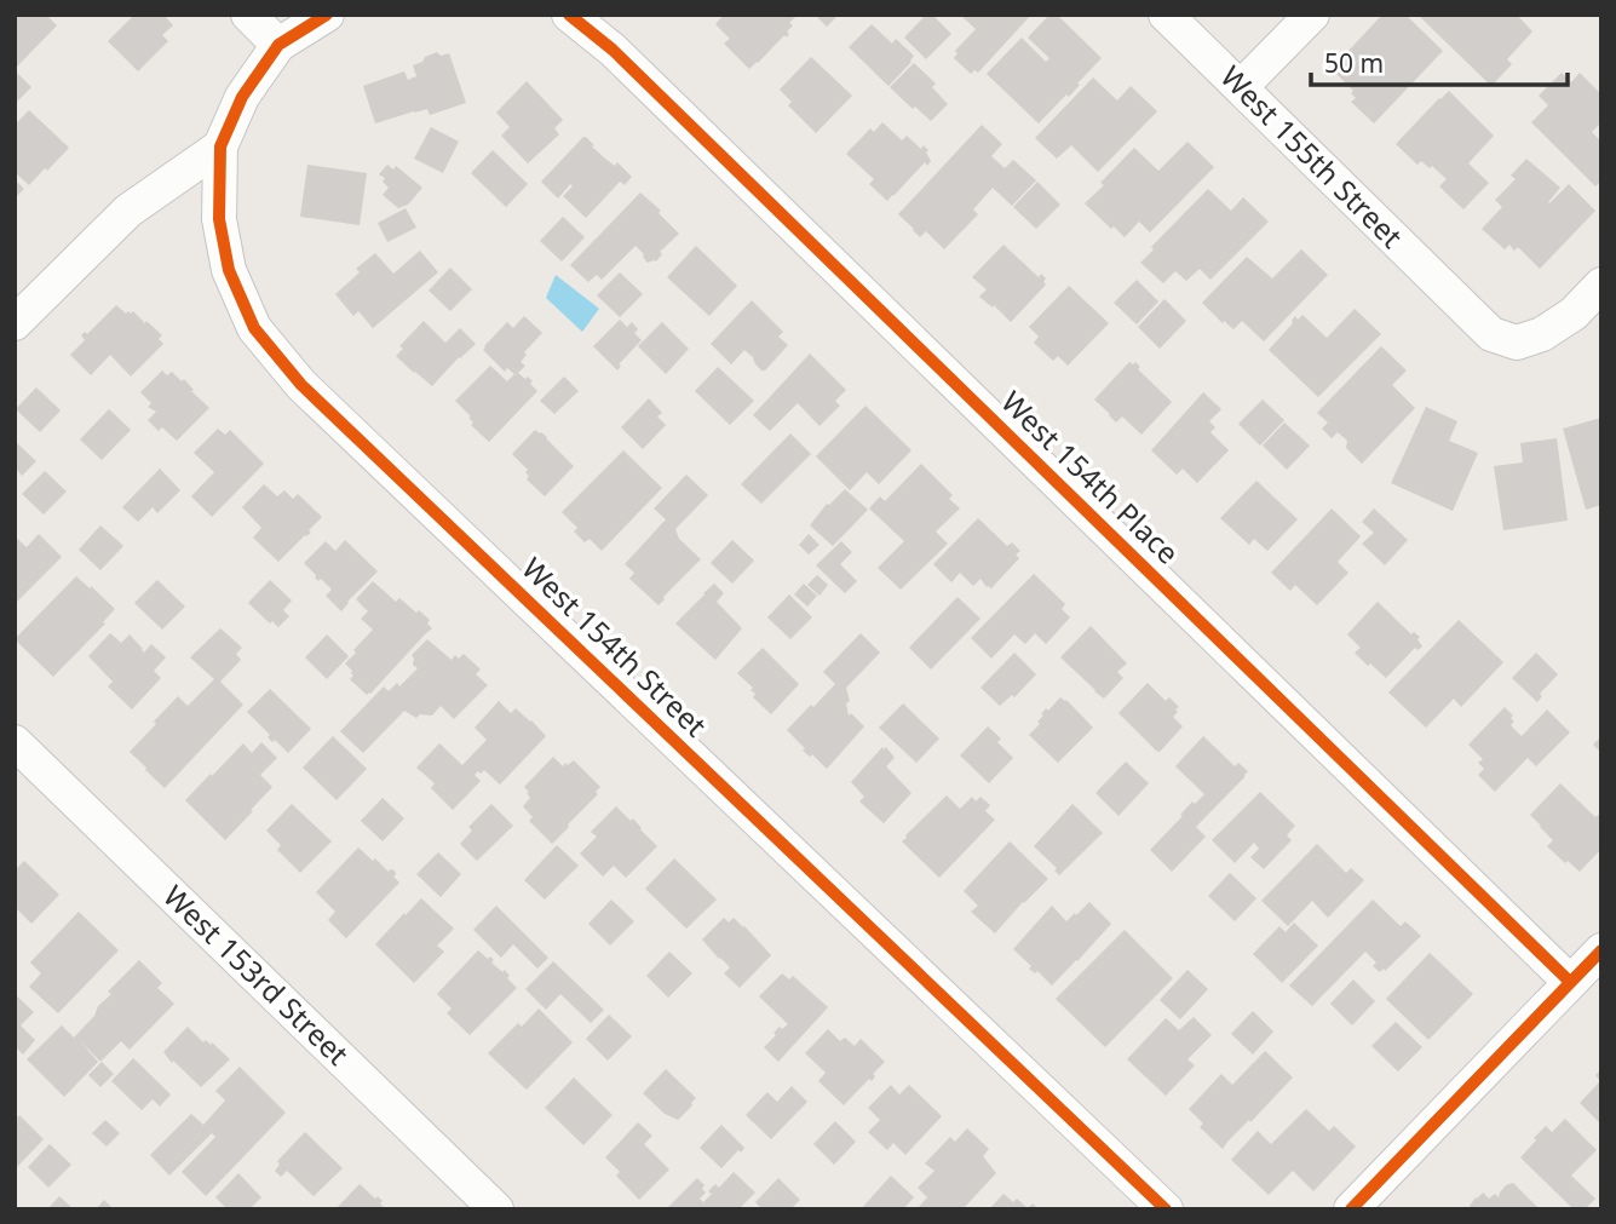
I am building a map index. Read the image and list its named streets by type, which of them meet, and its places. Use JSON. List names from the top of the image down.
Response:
{
  "streets": {
    "street": [
      "West 155th Street",
      "West 154th Place",
      "West 154th Street",
      "West 153rd Street"
    ]
  },
  "scale_bar": "50 m"
}
